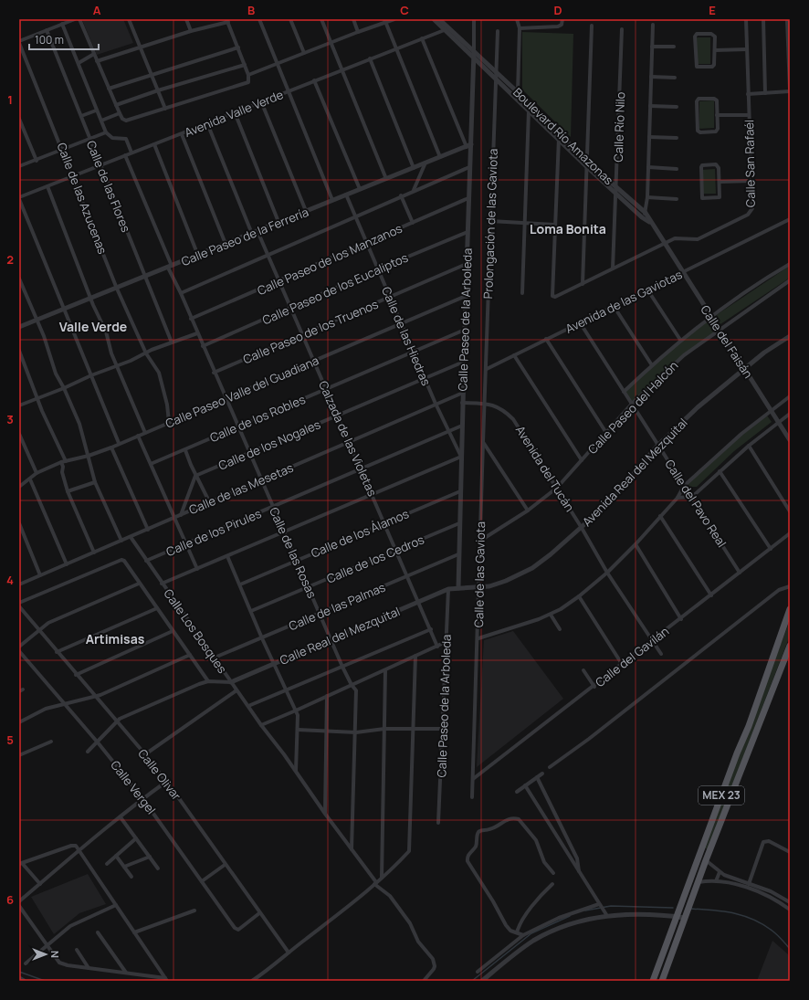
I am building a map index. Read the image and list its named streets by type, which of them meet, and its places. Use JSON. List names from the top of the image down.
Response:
{
  "streets": {
    "main road": ["MEX 23"],
    "street": [
      "Avenida Valle Verde",
      "Calle Río Nilo",
      "Boulevard Río Amazonas",
      "Calle San Rafaél",
      "Calle de las Flores",
      "Calle de las Azucenas",
      "Prolongación de las Gaviota",
      "Calle Paseo de la Ferrería",
      "Calle Paseo de los Manzanos",
      "Calle Paseo de los Eucaliptos",
      "Avenida de las Gaviotas",
      "Calle Paseo de la Arboleda",
      "Calle Paseo de los Truenos",
      "Calle de las Hiedras",
      "Calle del Faisán",
      "Calle Paseo Valle del Guadiana",
      "Calle Paseo del Halcón",
      "Calle de los Robles",
      "Calzada de las Violetas",
      "Calle de los Nogales",
      "Avenida del Tucán",
      "Avenida Real del Mezquital",
      "Calle de las Mesetas",
      "Calle del Pavo Real",
      "Calle de los Pirules",
      "Calle de los Álamos",
      "Calle de las Rosas",
      "Calle de los Cedros",
      "Calle de las Gaviota",
      "Calle de las Palmas",
      "Calle Los Bosques",
      "Calle Real del Mezquital",
      "Calle del Gavilán",
      "Calle Olivar",
      "Calle Vergel"
    ]
  },
  "crossings": [
    ["Avenida Valle Verde", "Boulevard Río Amazonas"],
    ["Avenida Valle Verde", "Calle de las Flores"],
    ["Avenida Valle Verde", "Calle de las Azucenas"],
    ["Avenida Valle Verde", "Calle de las Rosas"],
    ["Calle Río Nilo", "Boulevard Río Amazonas"],
    ["Calle Río Nilo", "Calle San Rafaél"],
    ["Boulevard Río Amazonas", "Calle San Rafaél"],
    ["Boulevard Río Amazonas", "Prolongación de las Gaviota"],
    ["Boulevard Río Amazonas", "Calle Paseo de la Arboleda"],
    ["Boulevard Río Amazonas", "Calle del Faisán"],
    ["Calle San Rafaél", "Calle del Faisán"],
    ["Calle de las Flores", "Calle Paseo de la Ferrería"],
    ["Calle de las Azucenas", "Calle Paseo de la Ferrería"],
    ["Calle de las Azucenas", "Calle Paseo Valle del Guadiana"],
    ["Prolongación de las Gaviota", "Avenida de las Gaviotas"],
    ["Prolongación de las Gaviota", "Calle de las Gaviota"],
    ["Calle Paseo de la Ferrería", "Calle Paseo de la Arboleda"],
    ["Calle Paseo de la Ferrería", "Calle de las Hiedras"],
    ["Calle Paseo de la Ferrería", "Calzada de las Violetas"],
    ["Calle Paseo de la Ferrería", "Calle de las Rosas"],
    ["Calle Paseo de los Manzanos", "Calle Paseo de la Arboleda"],
    ["Calle Paseo de los Manzanos", "Calle de las Hiedras"],
    ["Calle Paseo de los Manzanos", "Calzada de las Violetas"],
    ["Calle Paseo de los Manzanos", "Calle de las Rosas"],
    ["Calle Paseo de los Eucaliptos", "Calle Paseo de la Arboleda"],
    ["Calle Paseo de los Eucaliptos", "Calle de las Hiedras"],
    ["Calle Paseo de los Eucaliptos", "Calzada de las Violetas"],
    ["Calle Paseo de los Eucaliptos", "Calle de las Rosas"],
    ["Avenida de las Gaviotas", "Calle del Faisán"],
    ["Avenida de las Gaviotas", "Calle del Pavo Real"],
    ["Avenida de las Gaviotas", "Calle de las Gaviota"],
    ["Calle Paseo de la Arboleda", "Calle Paseo de los Truenos"],
    ["Calle Paseo de la Arboleda", "Calle de las Hiedras"],
    ["Calle Paseo de la Arboleda", "Calle Paseo Valle del Guadiana"],
    ["Calle Paseo de la Arboleda", "Calle de los Robles"],
    ["Calle Paseo de la Arboleda", "Calle de los Nogales"],
    ["Calle Paseo de la Arboleda", "Avenida del Tucán"],
    ["Calle Paseo de la Arboleda", "Avenida Real del Mezquital"],
    ["Calle Paseo de la Arboleda", "Calle de las Mesetas"],
    ["Calle Paseo de la Arboleda", "Calle de los Pirules"],
    ["Calle Paseo de la Arboleda", "Calle de los Álamos"],
    ["Calle Paseo de la Arboleda", "Calle de los Cedros"],
    ["Calle Paseo de la Arboleda", "Calle de las Palmas"],
    ["Calle Paseo de la Arboleda", "Calle Real del Mezquital"],
    ["Calle Paseo de los Truenos", "Calle de las Hiedras"],
    ["Calle Paseo de los Truenos", "Calzada de las Violetas"],
    ["Calle Paseo de los Truenos", "Calle de las Rosas"],
    ["Calle de las Hiedras", "Calle Paseo Valle del Guadiana"],
    ["Calle de las Hiedras", "Calle de los Robles"],
    ["Calle de las Hiedras", "Calle de los Nogales"],
    ["Calle de las Hiedras", "Calle de las Mesetas"],
    ["Calle de las Hiedras", "Calle de los Pirules"],
    ["Calle del Faisán", "Calle Paseo del Halcón"],
    ["Calle del Faisán", "Avenida Real del Mezquital"],
    ["Calle Paseo Valle del Guadiana", "Calzada de las Violetas"],
    ["Calle Paseo Valle del Guadiana", "Calle de las Rosas"],
    ["Calle Paseo del Halcón", "Avenida del Tucán"],
    ["Calle Paseo del Halcón", "Calle del Pavo Real"],
    ["Calle Paseo del Halcón", "Calle de las Gaviota"],
    ["Calle de los Robles", "Calzada de las Violetas"],
    ["Calle de los Robles", "Calle de las Rosas"],
    ["Calzada de las Violetas", "Calle de los Nogales"],
    ["Calzada de las Violetas", "Calle de las Mesetas"],
    ["Calzada de las Violetas", "Calle de los Pirules"],
    ["Calzada de las Violetas", "Calle de los Álamos"],
    ["Calzada de las Violetas", "Calle de los Cedros"],
    ["Calzada de las Violetas", "Calle de las Palmas"],
    ["Calzada de las Violetas", "Calle Real del Mezquital"],
    ["Calle de los Nogales", "Calle de las Rosas"],
    ["Avenida del Tucán", "Avenida Real del Mezquital"],
    ["Avenida del Tucán", "Calle de las Gaviota"],
    ["Avenida del Tucán", "Calle del Gavilán"],
    ["Avenida Real del Mezquital", "Calle del Pavo Real"],
    ["Avenida Real del Mezquital", "Calle de las Gaviota"],
    ["Avenida Real del Mezquital", "Calle Real del Mezquital"],
    ["Calle de las Mesetas", "Calle de las Rosas"],
    ["Calle de las Mesetas", "Calle Los Bosques"],
    ["Calle del Pavo Real", "Calle del Gavilán"],
    ["Calle de los Pirules", "Calle de las Rosas"],
    ["Calle de los Pirules", "Calle Los Bosques"],
    ["Calle de los Álamos", "Calle de las Rosas"],
    ["Calle de las Rosas", "Calle de los Cedros"],
    ["Calle de las Rosas", "Calle de las Palmas"],
    ["Calle de las Rosas", "Calle Los Bosques"],
    ["Calle de las Rosas", "Calle Real del Mezquital"],
    ["Calle de las Gaviota", "Calle del Gavilán"],
    ["Calle de las Palmas", "Calle Los Bosques"],
    ["Calle Los Bosques", "Calle Real del Mezquital"],
    ["Calle Olivar", "Calle Vergel"]
  ],
  "districts": ["Loma Bonita", "Valle Verde", "Artimisas"],
  "scale_bar": "100 m",
  "north": "right",
  "grid": {
    "columns": [
      "A",
      "B",
      "C",
      "D",
      "E"
    ],
    "rows": [
      "1",
      "2",
      "3",
      "4",
      "5",
      "6"
    ]
  }
}
